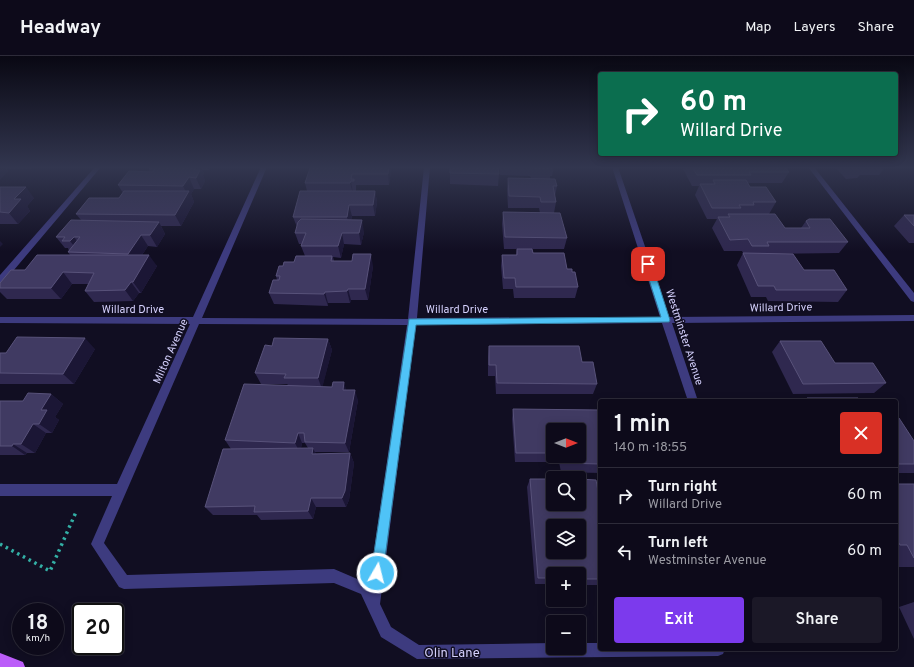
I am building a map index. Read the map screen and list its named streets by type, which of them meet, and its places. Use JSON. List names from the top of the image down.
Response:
{
  "streets": {
    "street": [
      "Willard Drive",
      "Westminster Avenue",
      "Milton Avenue",
      "Olin Lane"
    ]
  },
  "crossings": [
    ["Willard Drive", "Westminster Avenue"],
    ["Willard Drive", "Milton Avenue"],
    ["Milton Avenue", "Olin Lane"]
  ],
  "north": "right",
  "page": {
    "header": "Headway",
    "nav": ["Map", "Layers", "Share"],
    "turn": ["60 m", "Willard Drive"],
    "heading": ["1 min", "140 m · 18:55"],
    "map_buttons": ["+", "−"],
    "list": [
      {
        "name": "Turn right",
        "note": "Willard Drive",
        "value": "60 m"
      },
      {
        "name": "Turn left",
        "note": "Westminster Avenue",
        "value": "60 m"
      }
    ],
    "buttons": ["Exit", "Share"],
    "speed": "18 km/h",
    "limit": "20"
  }
}
